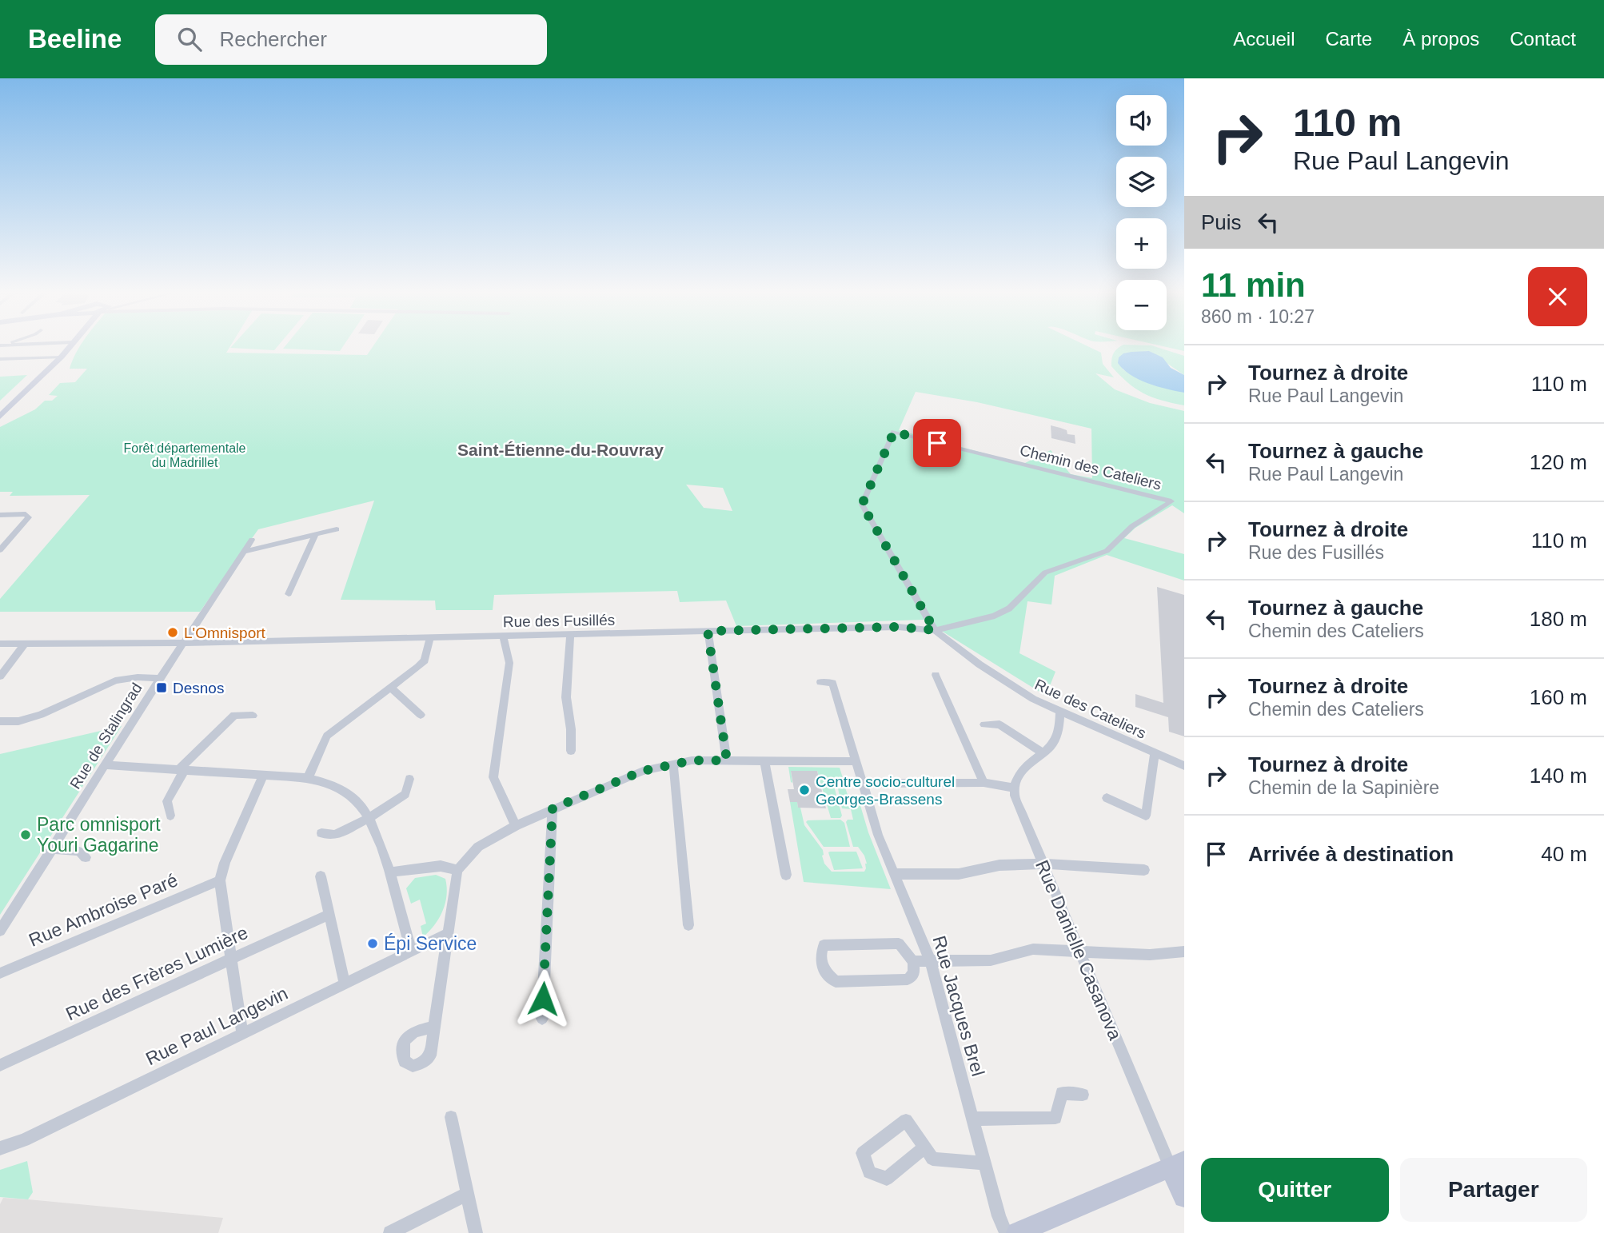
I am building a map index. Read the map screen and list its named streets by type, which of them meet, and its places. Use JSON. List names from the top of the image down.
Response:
{
  "streets": {
    "main road": ["Rue Danielle Casanova"],
    "street": [
      "Chemin des Cateliers",
      "Rue des Fusillés",
      "Rue des Cateliers",
      "Rue de Stalingrad",
      "Rue Ambroise Paré",
      "Rue des Frères Lumière",
      "Rue Jacques Brel",
      "Rue Paul Langevin"
    ]
  },
  "crossings": [
    ["Chemin des Cateliers", "Rue des Fusillés"],
    ["Chemin des Cateliers", "Rue des Cateliers"],
    ["Rue des Fusillés", "Rue des Cateliers"],
    ["Rue des Fusillés", "Rue de Stalingrad"]
  ],
  "districts": ["Saint-Étienne-du-Rouvray"],
  "parks": ["Forêt départementale du Madrillet"],
  "places": {
    "other": [
      "L'Omnisport",
      "Centre socio-culturel Georges-Brassens",
      "Parc omnisport Youri Gagarine",
      "Épi Service"
    ],
    "transit": ["Desnos"]
  },
  "page": {
    "header": "Beeline",
    "search": "Rechercher",
    "nav": [
      "Accueil",
      "Carte",
      "À propos",
      "Contact"
    ],
    "turn": ["110 m", "Rue Paul Langevin"],
    "map_buttons": ["+", "−"],
    "then": "Puis",
    "heading": ["11 min", "860 m · 10:27"],
    "list": [
      {
        "name": "Tournez à droite",
        "note": "Rue Paul Langevin",
        "value": "110 m"
      },
      {
        "name": "Tournez à gauche",
        "note": "Rue Paul Langevin",
        "value": "120 m"
      },
      {
        "name": "Tournez à droite",
        "note": "Rue des Fusillés",
        "value": "110 m"
      },
      {
        "name": "Tournez à gauche",
        "note": "Chemin des Cateliers",
        "value": "180 m"
      },
      {
        "name": "Tournez à droite",
        "note": "Chemin des Cateliers",
        "value": "160 m"
      },
      {
        "name": "Tournez à droite",
        "note": "Chemin de la Sapinière",
        "value": "140 m"
      },
      {
        "name": "Arrivée à destination",
        "value": "40 m"
      }
    ],
    "buttons": ["Quitter", "Partager"]
  }
}
